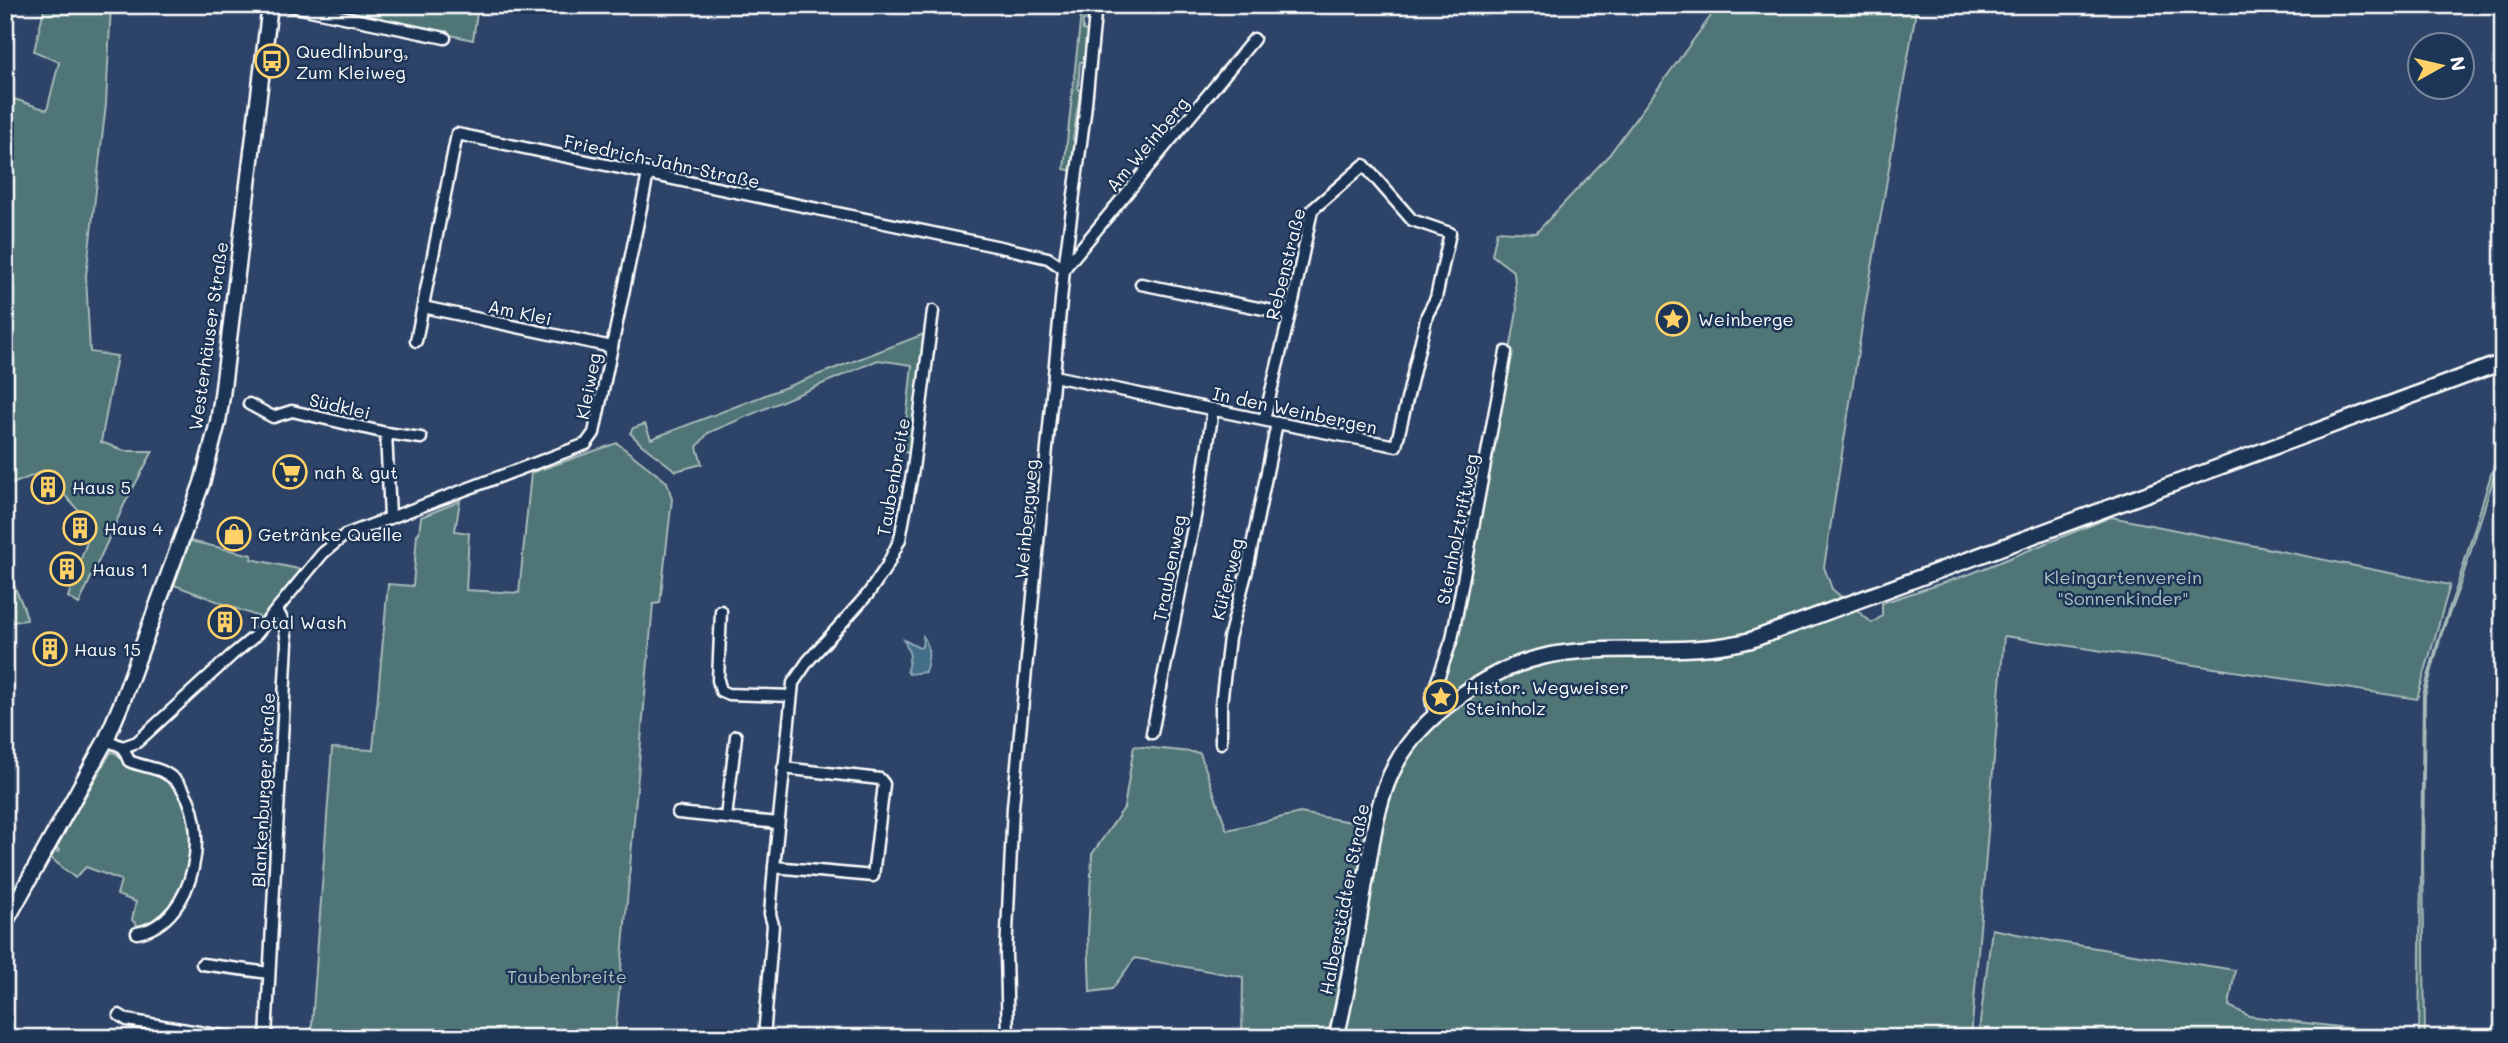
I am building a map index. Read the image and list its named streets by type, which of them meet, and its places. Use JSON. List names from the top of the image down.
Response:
{
  "streets": {
    "main road": ["Westerhäuser Straße", "Halberstädter Straße"],
    "street": [
      "Am Weinberg",
      "Friedrich-Jahn-Straße",
      "Rebenstraße",
      "Am Klei",
      "Kleiweg",
      "Südklei",
      "In den Weinbergen",
      "Taubenbreite",
      "Weinbergweg",
      "Steinholztriftweg",
      "Traubenweg",
      "Küferweg",
      "Blankenburger Straße"
    ]
  },
  "crossings": [
    ["Am Weinberg", "Friedrich-Jahn-Straße"],
    ["Am Weinberg", "Weinbergweg"],
    ["Friedrich-Jahn-Straße", "Am Klei"],
    ["Friedrich-Jahn-Straße", "Kleiweg"],
    ["Friedrich-Jahn-Straße", "Weinbergweg"],
    ["Rebenstraße", "In den Weinbergen"],
    ["Am Klei", "Kleiweg"],
    ["Kleiweg", "Südklei"],
    ["Kleiweg", "Blankenburger Straße"],
    ["In den Weinbergen", "Weinbergweg"],
    ["In den Weinbergen", "Traubenweg"],
    ["In den Weinbergen", "Küferweg"]
  ],
  "parks": ["Kleingartenverein \"Sonnenkinder\"", "Taubenbreite"],
  "places": {
    "bus stop": ["Quedlinburg, Zum Kleiweg"],
    "place": ["Weinberge", "Histor. Wegweiser Steinholz"],
    "supermarket": ["nah & gut"],
    "building": [
      "Haus 5",
      "Haus 4",
      "Haus 1",
      "Total Wash",
      "Haus 15"
    ],
    "shop": ["Getränke Quelle"]
  },
  "north": "right"
}
